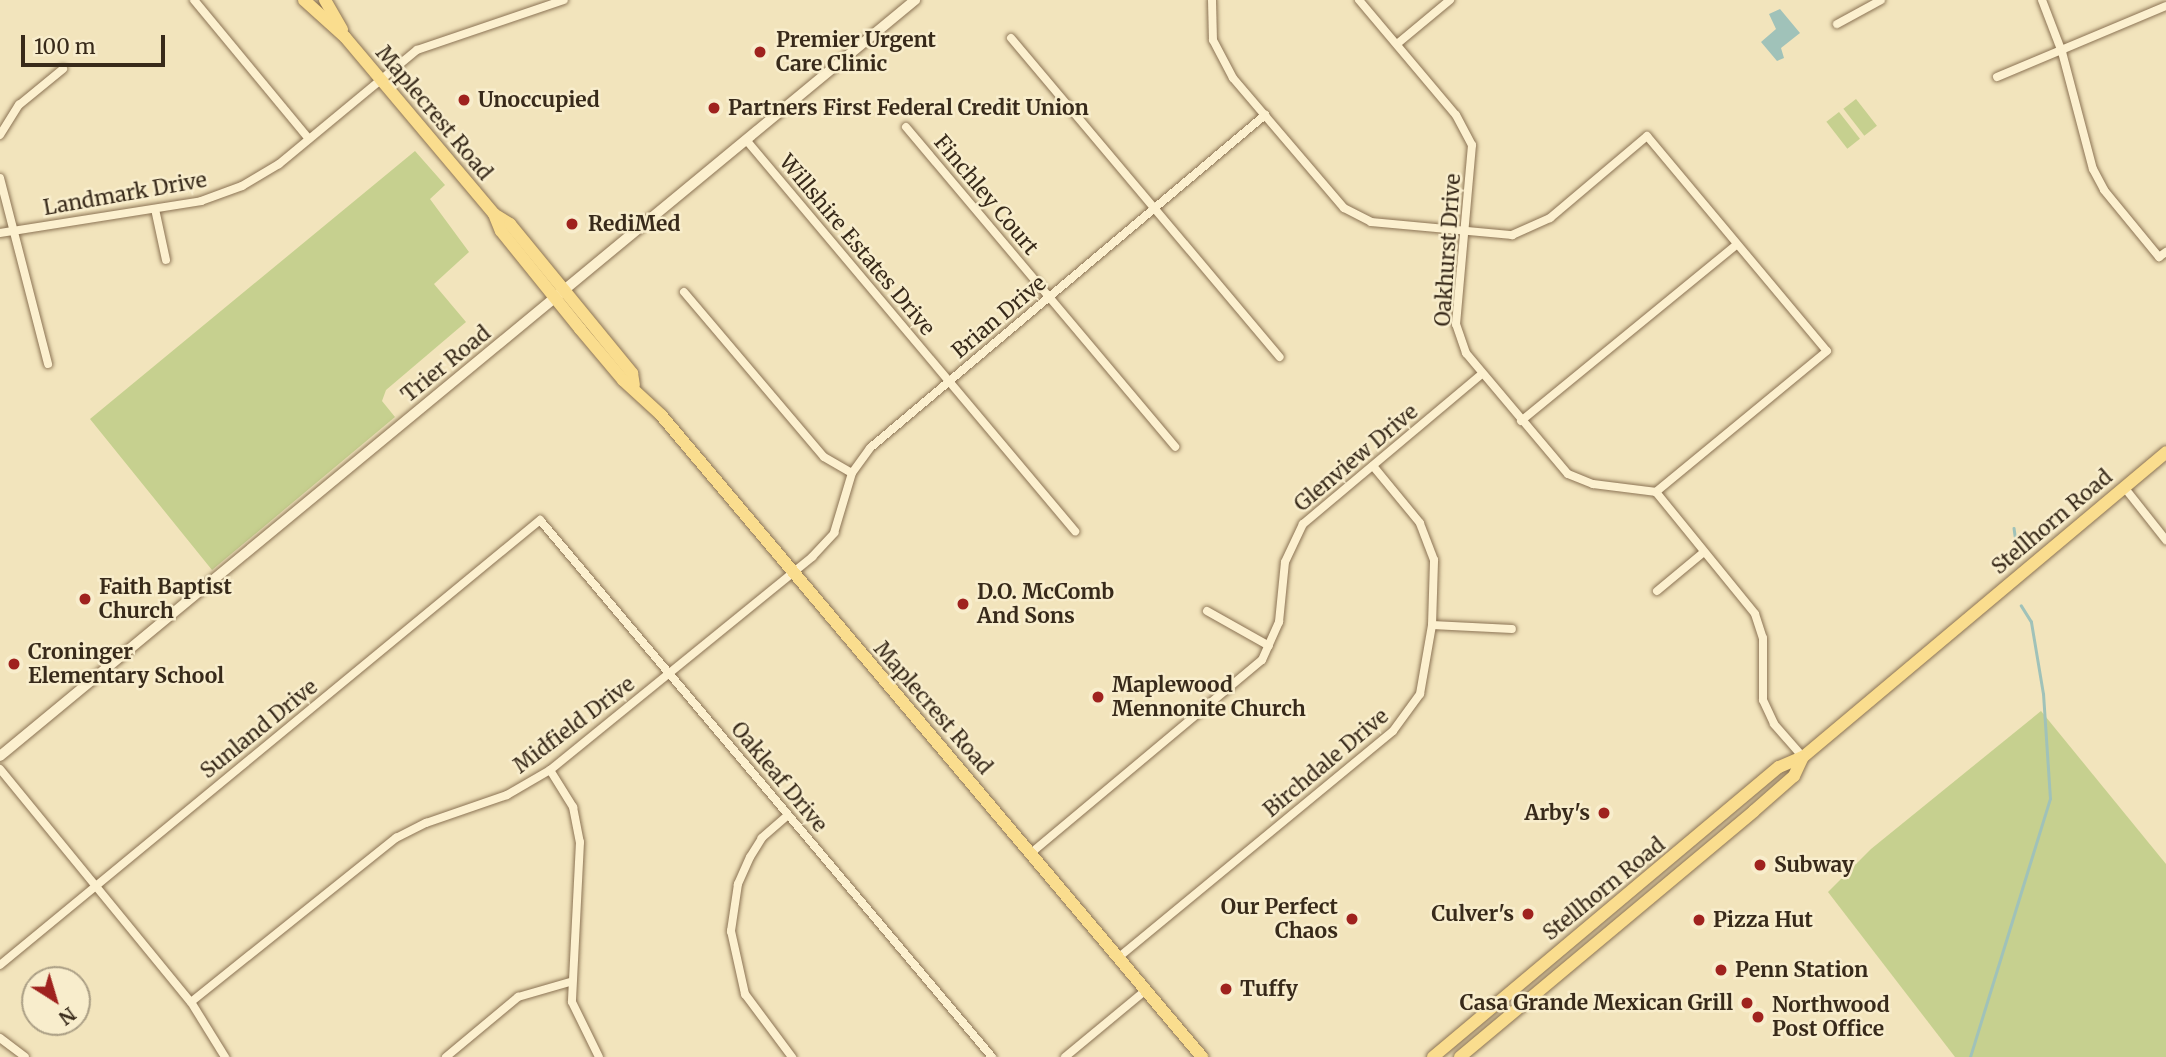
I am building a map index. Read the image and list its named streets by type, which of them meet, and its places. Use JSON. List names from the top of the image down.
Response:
{
  "streets": {
    "main road": ["Maplecrest Road", "Stellhorn Road"],
    "street": [
      "Landmark Drive",
      "Finchley Court",
      "Willshire Estates Drive",
      "Oakhurst Drive",
      "Brian Drive",
      "Trier Road",
      "Glenview Drive",
      "Midfield Drive",
      "Sunland Drive",
      "Birchdale Drive",
      "Oakleaf Drive"
    ]
  },
  "crossings": [
    ["Maplecrest Road", "Landmark Drive"],
    ["Maplecrest Road", "Brian Drive"],
    ["Maplecrest Road", "Trier Road"],
    ["Maplecrest Road", "Glenview Drive"],
    ["Maplecrest Road", "Midfield Drive"],
    ["Maplecrest Road", "Birchdale Drive"],
    ["Finchley Court", "Brian Drive"],
    ["Willshire Estates Drive", "Brian Drive"],
    ["Willshire Estates Drive", "Trier Road"],
    ["Oakhurst Drive", "Glenview Drive"],
    ["Brian Drive", "Midfield Drive"],
    ["Glenview Drive", "Birchdale Drive"],
    ["Midfield Drive", "Oakleaf Drive"],
    ["Sunland Drive", "Oakleaf Drive"]
  ],
  "places": [
    "Premier Urgent Care Clinic",
    "Unoccupied",
    "Partners First Federal Credit Union",
    "RediMed",
    "Faith Baptist Church",
    "D.O. McComb And Sons",
    "Croninger Elementary School",
    "Maplewood Mennonite Church",
    "Arby's",
    "Subway",
    "Culver's",
    "Our Perfect Chaos",
    "Pizza Hut",
    "Penn Station",
    "Tuffy",
    "Casa Grande Mexican Grill",
    "Northwood Post Office"
  ],
  "scale_bar": "100 m",
  "north": "bottom right"
}
